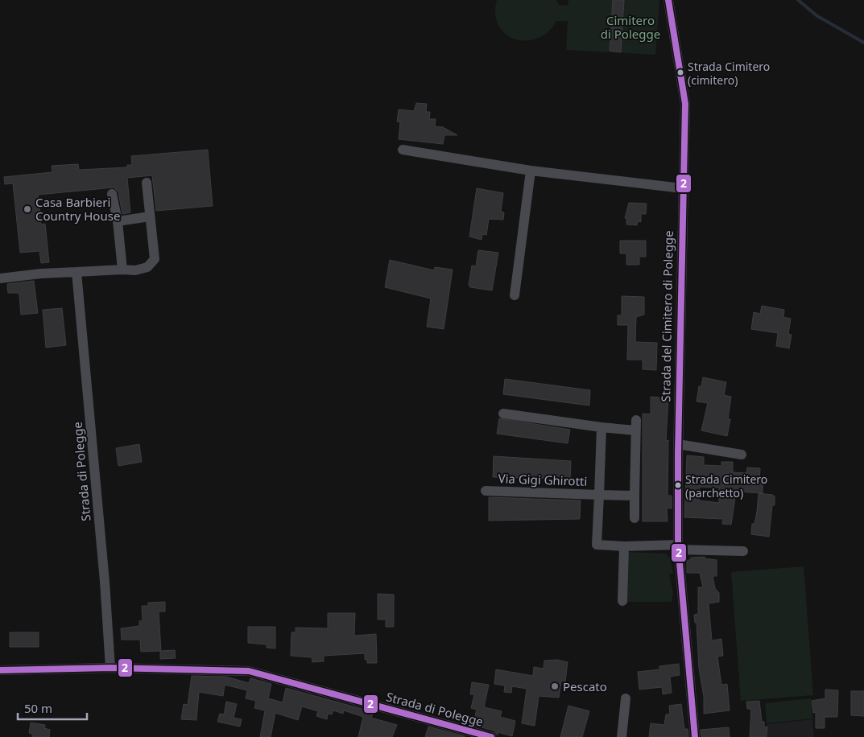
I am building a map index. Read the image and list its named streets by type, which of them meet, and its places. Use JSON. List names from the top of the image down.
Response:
{
  "streets": {
    "street": ["Strada del Cimitero di Polegge", "Strada di Polegge", "Via Gigi Ghirotti"]
  },
  "crossings": [
    ["Strada del Cimitero di Polegge", "Via Gigi Ghirotti"]
  ],
  "parks": ["Cimitero di Polegge"],
  "places": [
    "Strada Cimitero (cimitero)",
    "Casa Barbieri Country House",
    "Strada Cimitero (parchetto)",
    "Pescato"
  ],
  "lines": ["transit line 2"],
  "scale_bar": "50 m"
}
